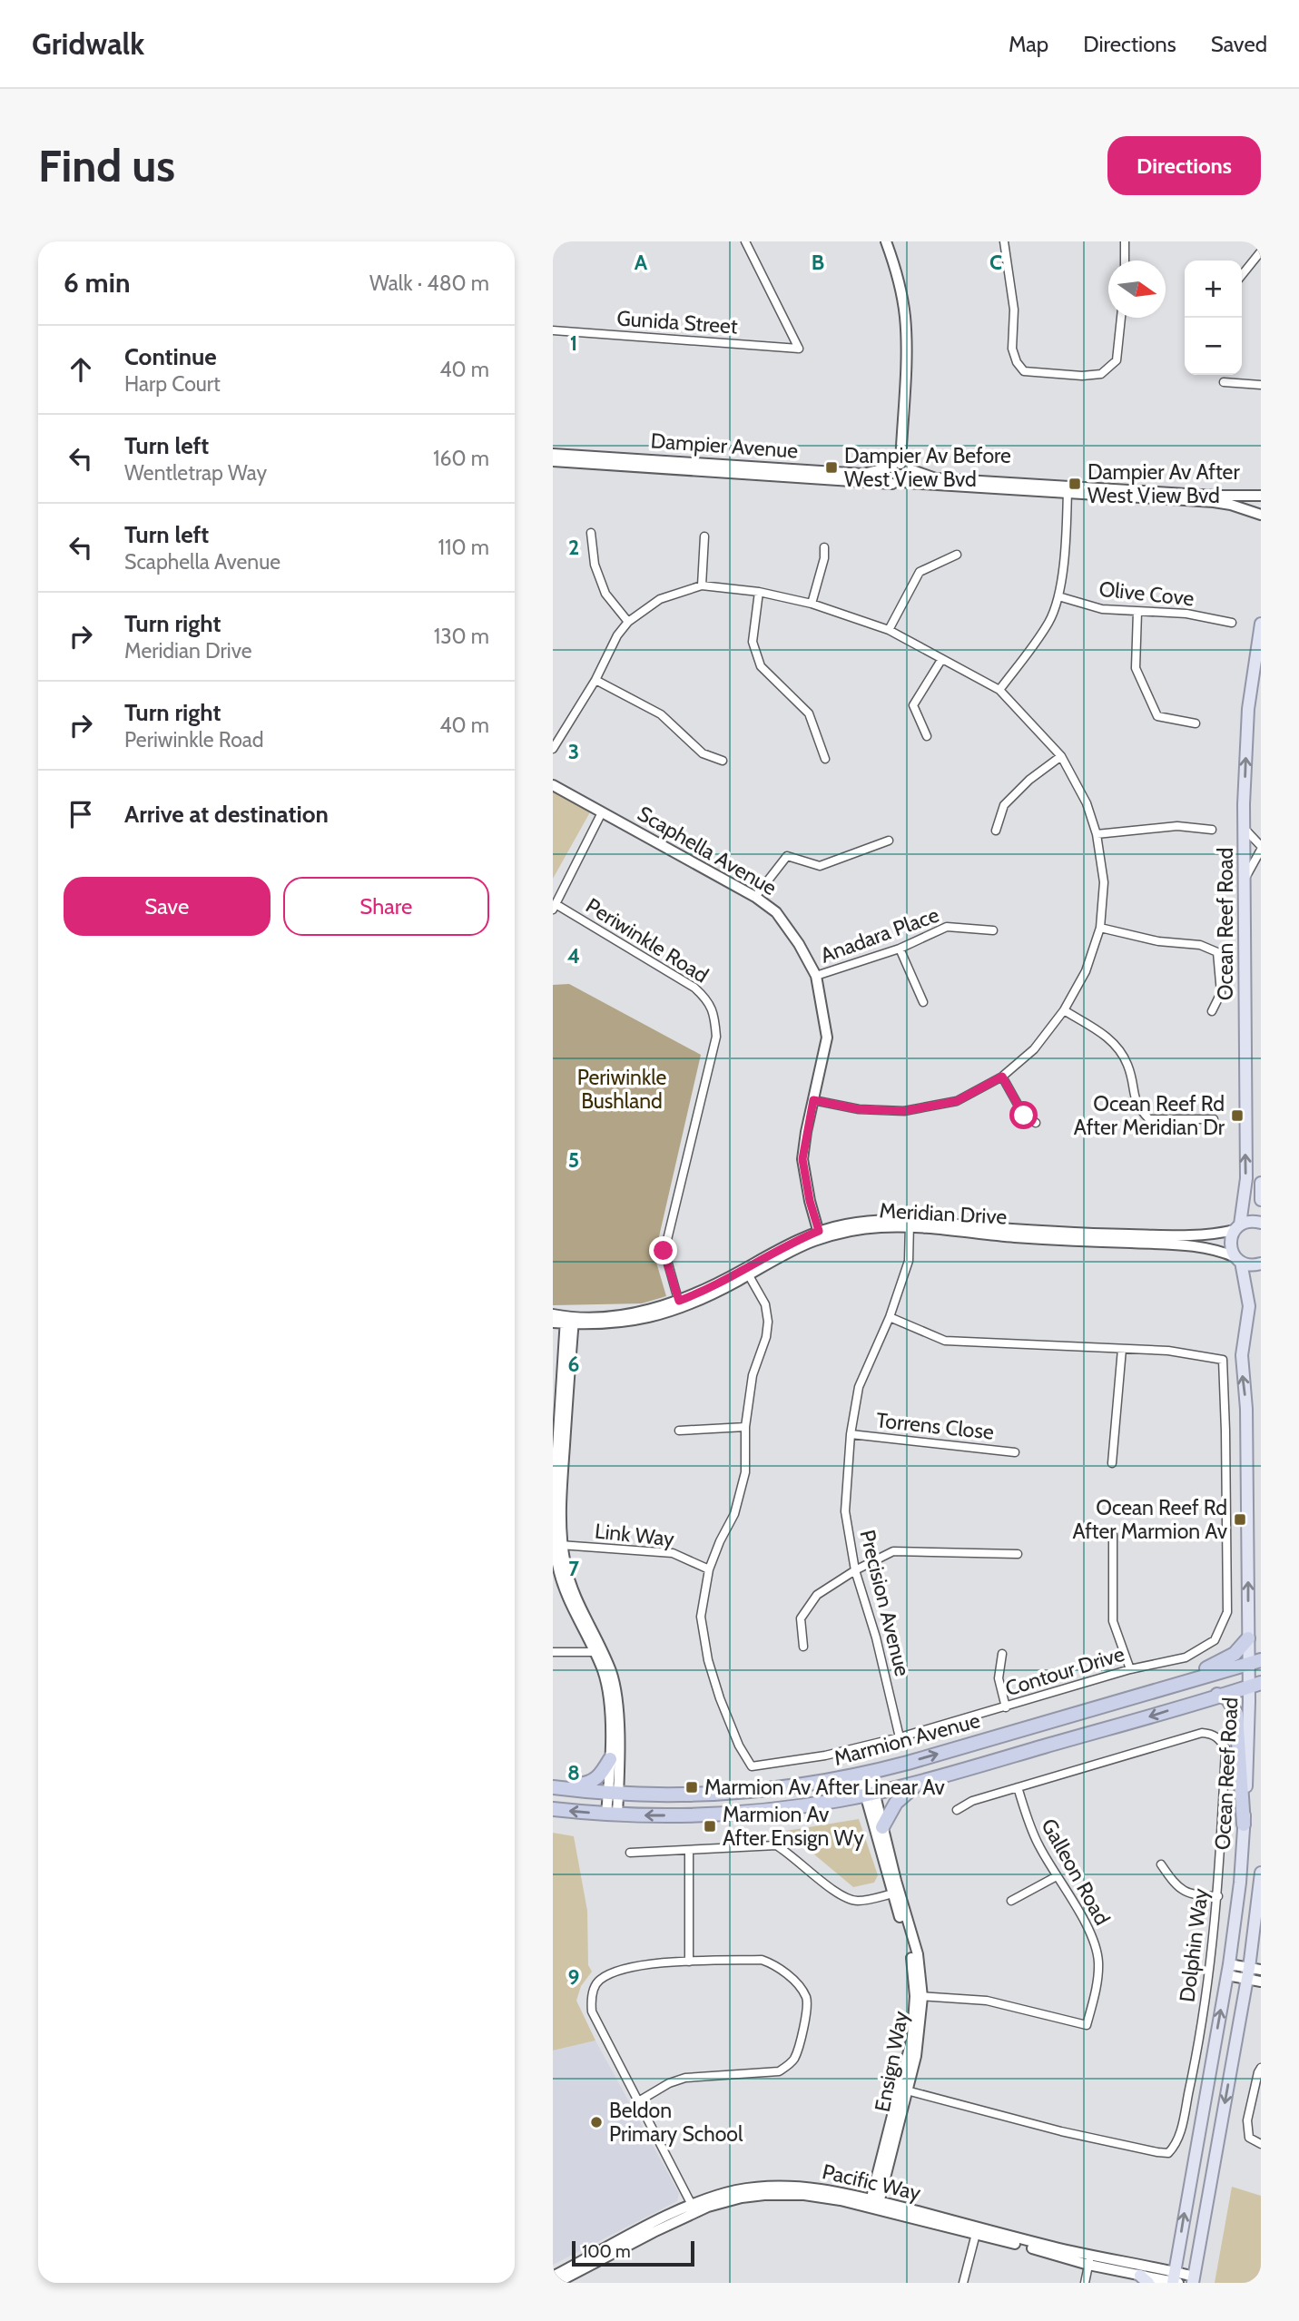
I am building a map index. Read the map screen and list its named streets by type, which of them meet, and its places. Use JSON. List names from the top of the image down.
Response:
{
  "streets": {
    "highway": ["Marmion Avenue"],
    "main road": ["Ocean Reef Road"],
    "street": [
      "Gunida Street",
      "Dampier Avenue",
      "Olive Cove",
      "Scaphella Avenue",
      "Anadara Place",
      "Periwinkle Road",
      "Meridian Drive",
      "Torrens Close",
      "Link Way",
      "Precision Avenue",
      "Contour Drive",
      "Galleon Road",
      "Dolphin Way",
      "Ensign Way",
      "Pacific Way"
    ]
  },
  "crossings": [
    ["Scaphella Avenue", "Anadara Place"],
    ["Scaphella Avenue", "Meridian Drive"],
    ["Ocean Reef Road", "Meridian Drive"],
    ["Ocean Reef Road", "Marmion Avenue"],
    ["Ocean Reef Road", "Pacific Way"],
    ["Periwinkle Road", "Meridian Drive"],
    ["Meridian Drive", "Precision Avenue"],
    ["Meridian Drive", "Contour Drive"],
    ["Torrens Close", "Precision Avenue"],
    ["Link Way", "Contour Drive"],
    ["Precision Avenue", "Contour Drive"],
    ["Marmion Avenue", "Ensign Way"],
    ["Galleon Road", "Dolphin Way"],
    ["Galleon Road", "Ensign Way"],
    ["Dolphin Way", "Ensign Way"],
    ["Ensign Way", "Pacific Way"]
  ],
  "one_way": ["Ocean Reef Road"],
  "parks": ["Periwinkle Bushland"],
  "places": {
    "transit": [
      "Dampier Av Before West View Bvd",
      "Dampier Av After West View Bvd",
      "Ocean Reef Rd After Meridian Dr",
      "Ocean Reef Rd After Marmion Av",
      "Marmion Av After Linear Av",
      "Marmion Av After Ensign Wy"
    ],
    "other": ["Beldon Primary School"]
  },
  "scale_bar": "100 m",
  "north": "right",
  "page": {
    "header": "Gridwalk",
    "nav": ["Map", "Directions", "Saved"],
    "buttons": [
      "Directions",
      ["Save", "Share"]
    ],
    "title": "Find us",
    "heading": ["6 min", "Walk · 480 m"],
    "map_buttons": ["+", "−"],
    "list": [
      ["Continue", "Harp Court", "40 m"],
      ["Turn left", "Wentletrap Way", "160 m"],
      ["Turn left", "Scaphella Avenue", "110 m"],
      ["Turn right", "Meridian Drive", "130 m"],
      ["Turn right", "Periwinkle Road", "40 m"],
      "Arrive at destination"
    ],
    "scale": "100 m"
  },
  "grid": {
    "columns": ["A", "B", "C"],
    "rows": [
      "1",
      "2",
      "3",
      "4",
      "5",
      "6",
      "7",
      "8",
      "9"
    ]
  }
}
